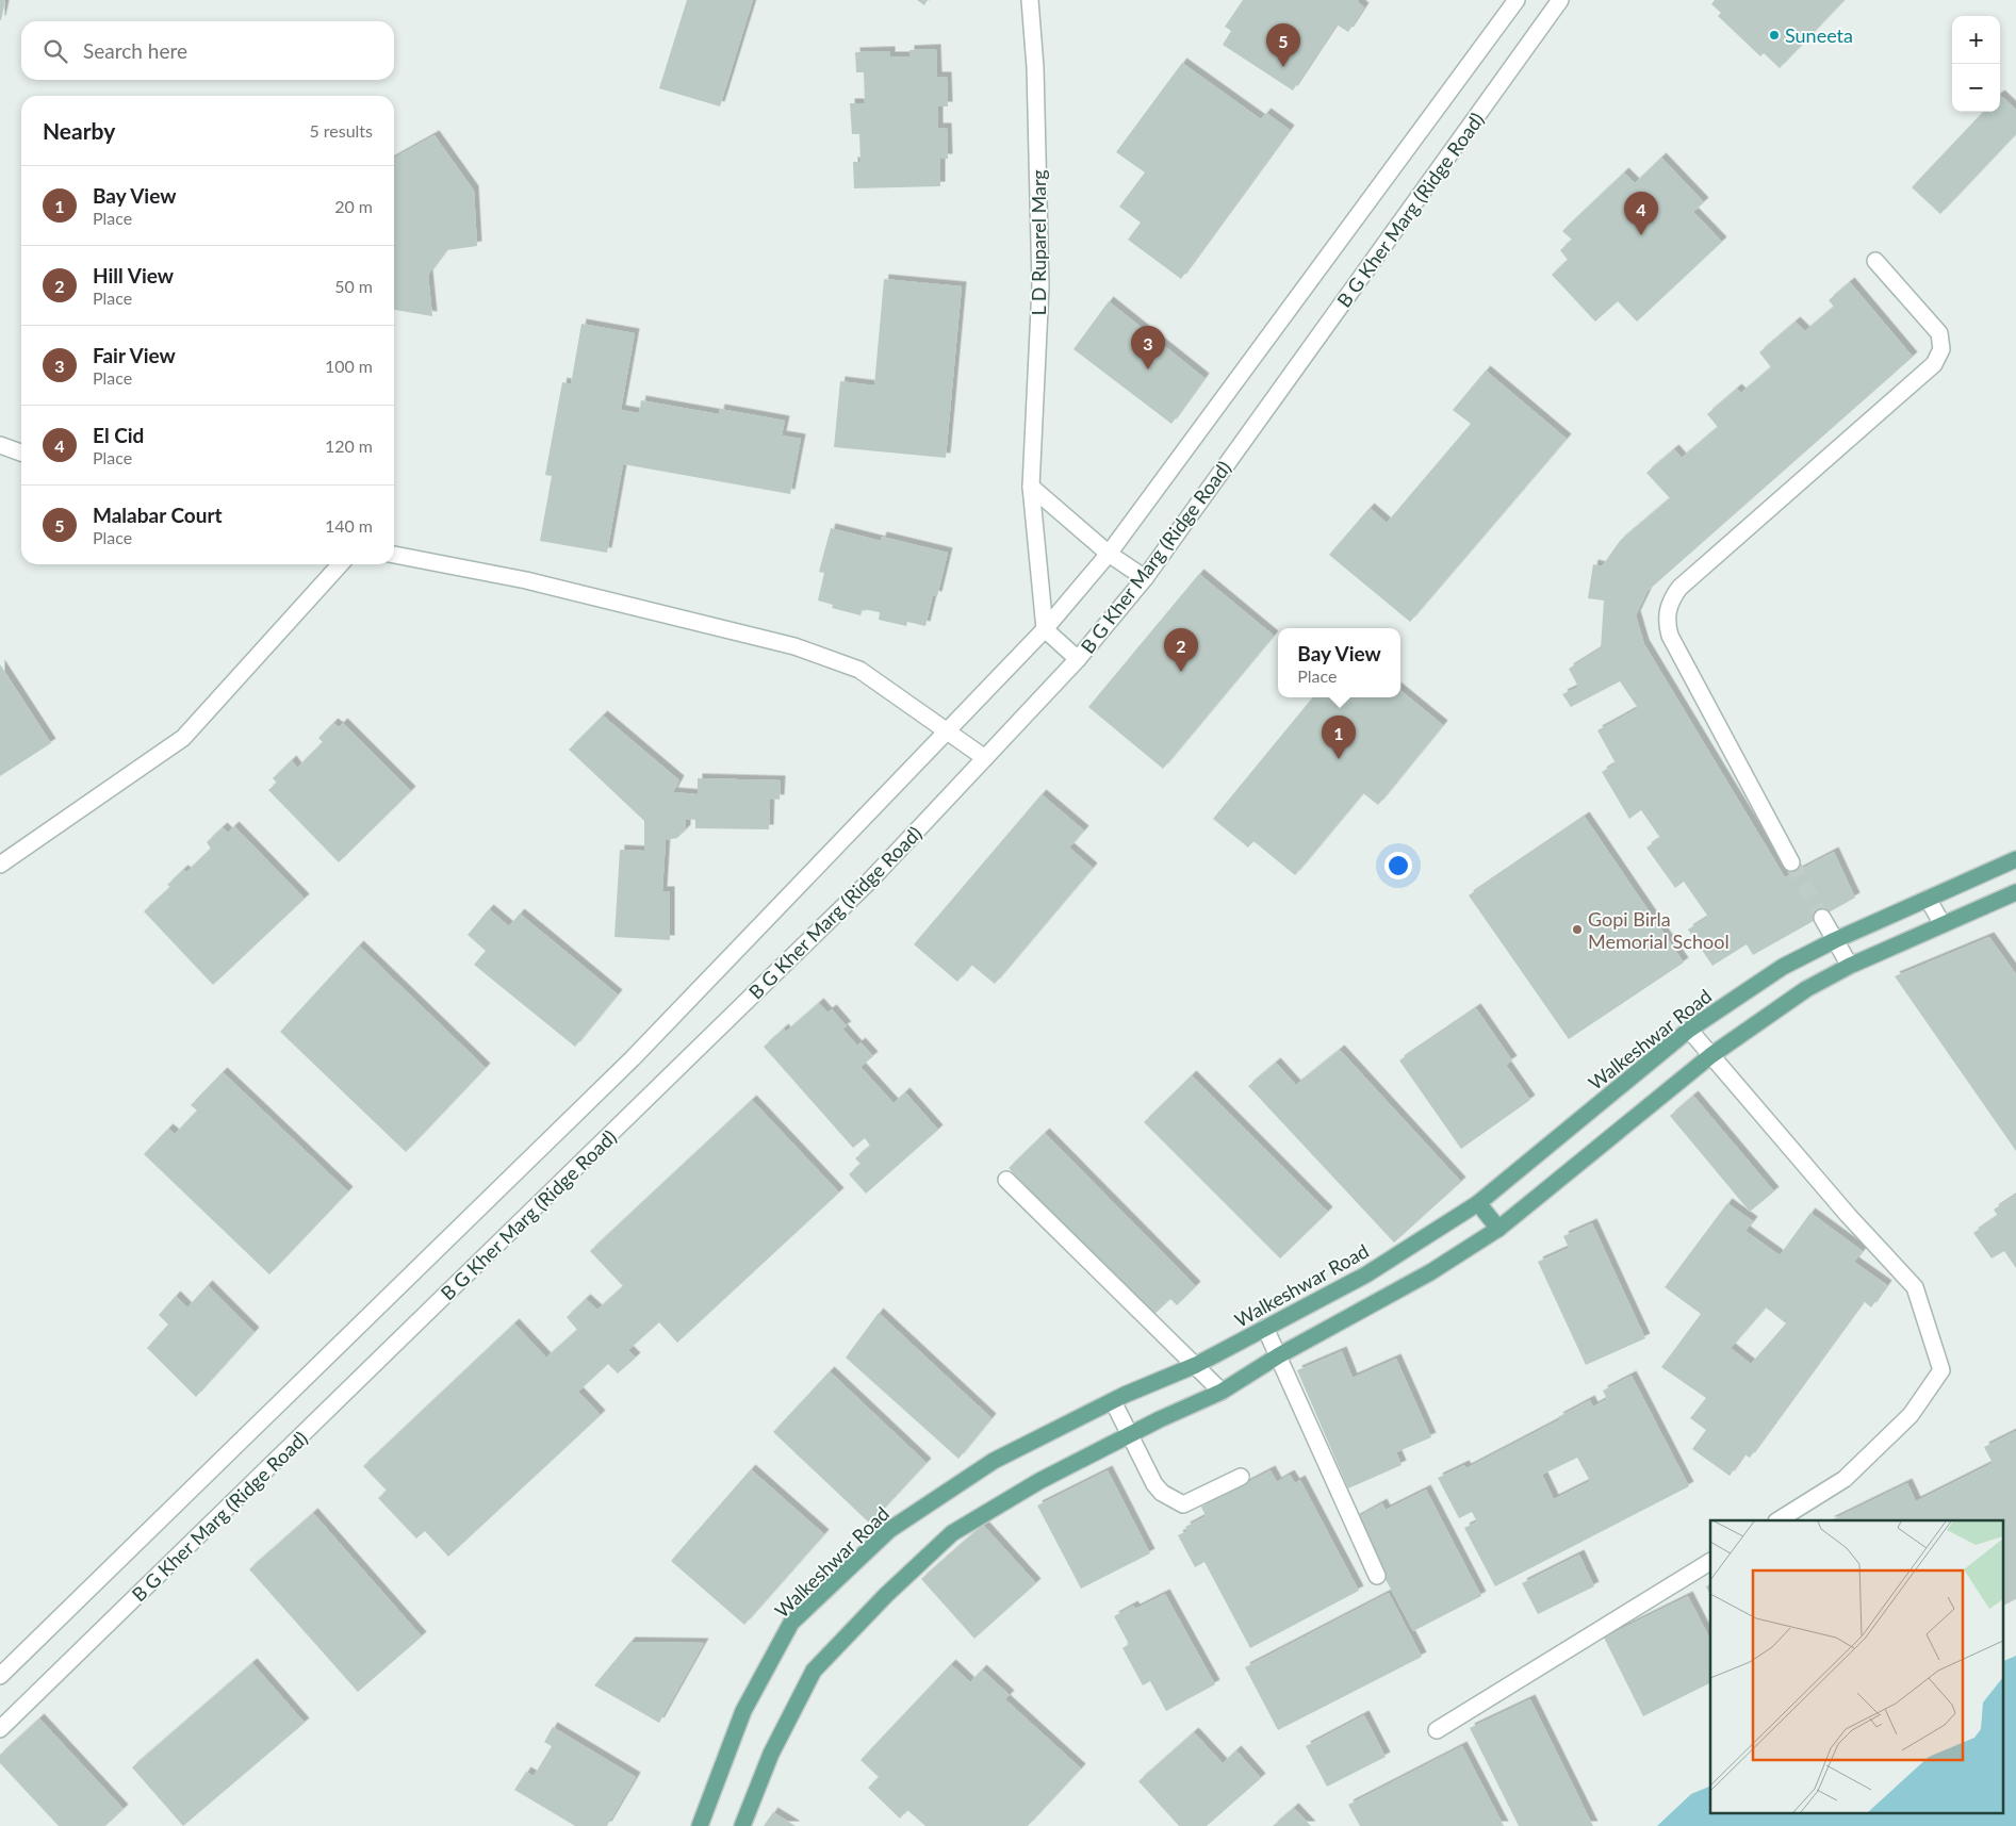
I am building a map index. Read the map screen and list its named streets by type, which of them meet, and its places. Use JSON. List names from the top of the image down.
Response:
{
  "streets": {
    "main road": ["Walkeshwar Road"],
    "street": ["B G Kher Marg (Ridge Road)", "L D Ruparel Marg"]
  },
  "crossings": [
    ["B G Kher Marg (Ridge Road)", "L D Ruparel Marg"]
  ],
  "places": ["Suneeta", "Gopi Birla Memorial School"],
  "page": {
    "map_buttons": ["+", "−"],
    "search": "Search here",
    "pins": [
      "5",
      "4",
      "3",
      "2",
      "1"
    ],
    "heading": ["Nearby", "5 results"],
    "list": [
      {
        "mark": "1",
        "name": "Bay View",
        "note": "Place",
        "value": "20 m"
      },
      {
        "mark": "2",
        "name": "Hill View",
        "note": "Place",
        "value": "50 m"
      },
      {
        "mark": "3",
        "name": "Fair View",
        "note": "Place",
        "value": "100 m"
      },
      {
        "mark": "4",
        "name": "El Cid",
        "note": "Place",
        "value": "120 m"
      },
      {
        "mark": "5",
        "name": "Malabar Court",
        "note": "Place",
        "value": "140 m"
      }
    ],
    "popup": ["Bay View", "Place"]
  }
}
